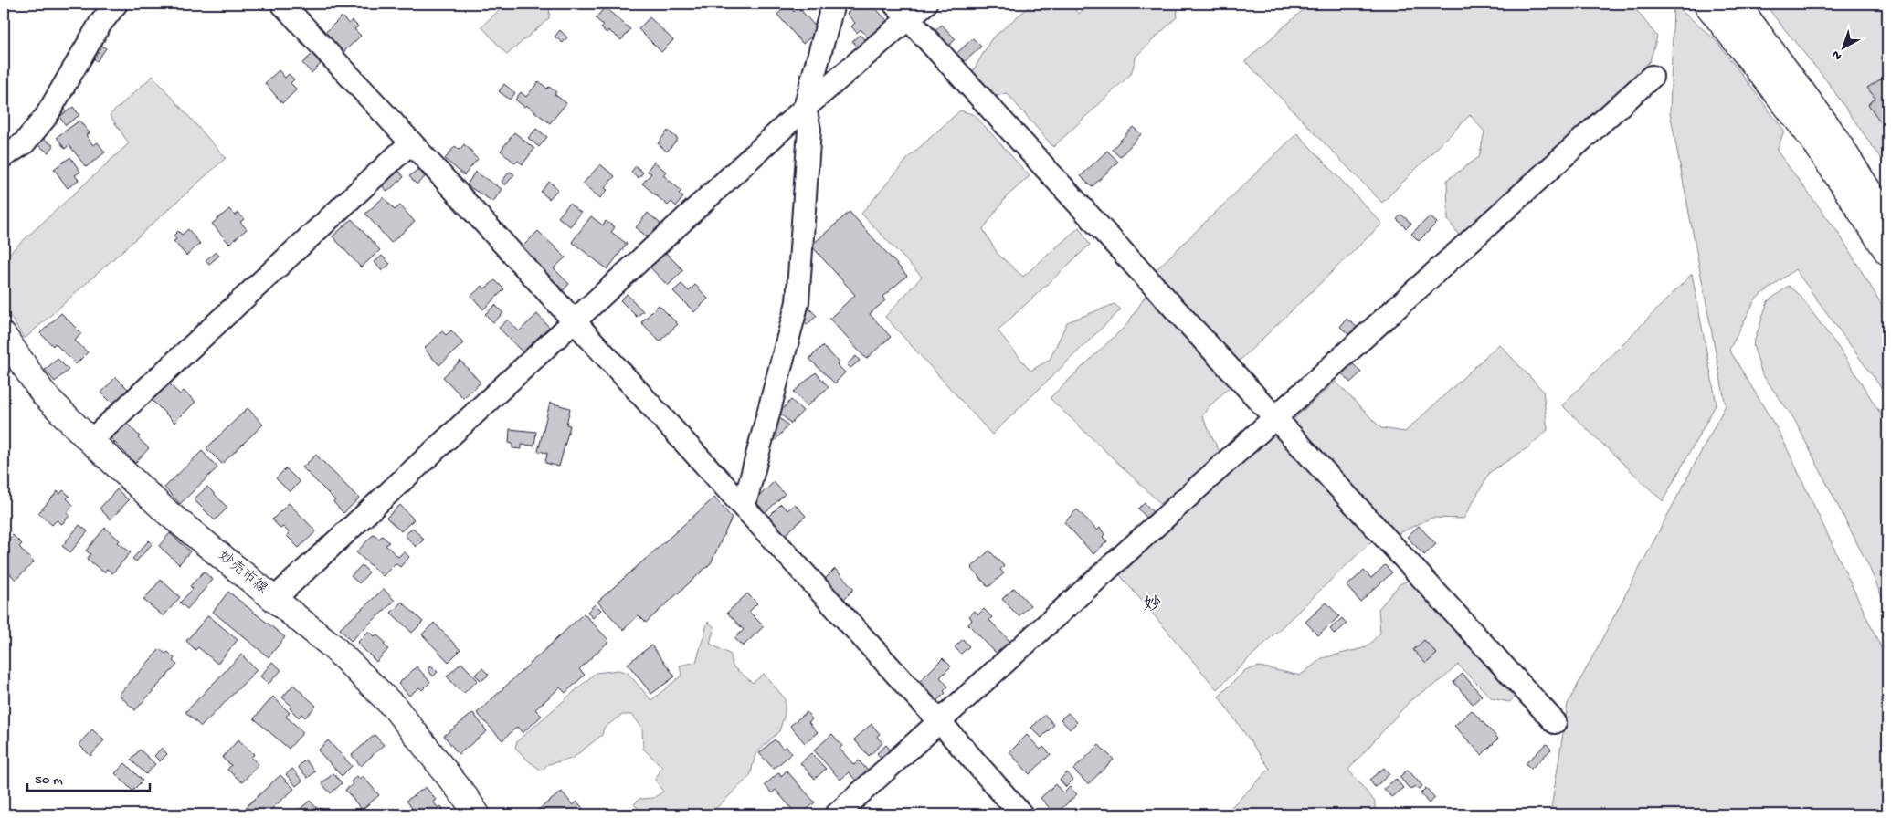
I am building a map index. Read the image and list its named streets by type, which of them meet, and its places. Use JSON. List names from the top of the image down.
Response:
{
  "streets": {
    "main road": ["妙売市線"]
  },
  "districts": ["妙"],
  "scale_bar": "50 m",
  "north": "bottom left"
}
